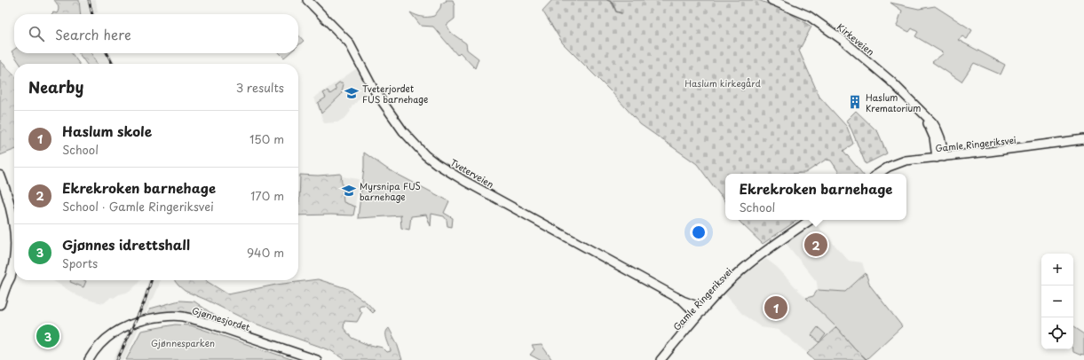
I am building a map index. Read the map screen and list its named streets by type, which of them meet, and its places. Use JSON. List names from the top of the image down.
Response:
{
  "streets": {
    "main road": [
      "Kirkeveien",
      "Gamle Ringeriksvei",
      "Tveterveien",
      "Gjønnesjordet"
    ]
  },
  "crossings": [
    ["Kirkeveien", "Gamle Ringeriksvei"],
    ["Gamle Ringeriksvei", "Tveterveien"]
  ],
  "parks": ["Haslum kirkegård", "Gjønnesparken"],
  "places": {
    "school or university": ["Tveterjordet FUS barnehage", "Myrsnipa FUS barnehage"],
    "building": ["Haslum Krematorium"]
  },
  "page": {
    "search": "Search here",
    "heading": ["Nearby", "3 results"],
    "list": [
      {
        "mark": "1",
        "name": "Haslum skole",
        "note": "School",
        "value": "150 m"
      },
      {
        "mark": "2",
        "name": "Ekrekroken barnehage",
        "note": "School · Gamle Ringeriksvei",
        "value": "170 m"
      },
      {
        "mark": "3",
        "name": "Gjønnes idrettshall",
        "note": "Sports",
        "value": "940 m"
      }
    ],
    "popup": ["Ekrekroken barnehage", "School"],
    "pins": ["2", "1", "3"],
    "map_buttons": ["+", "−"]
  }
}
